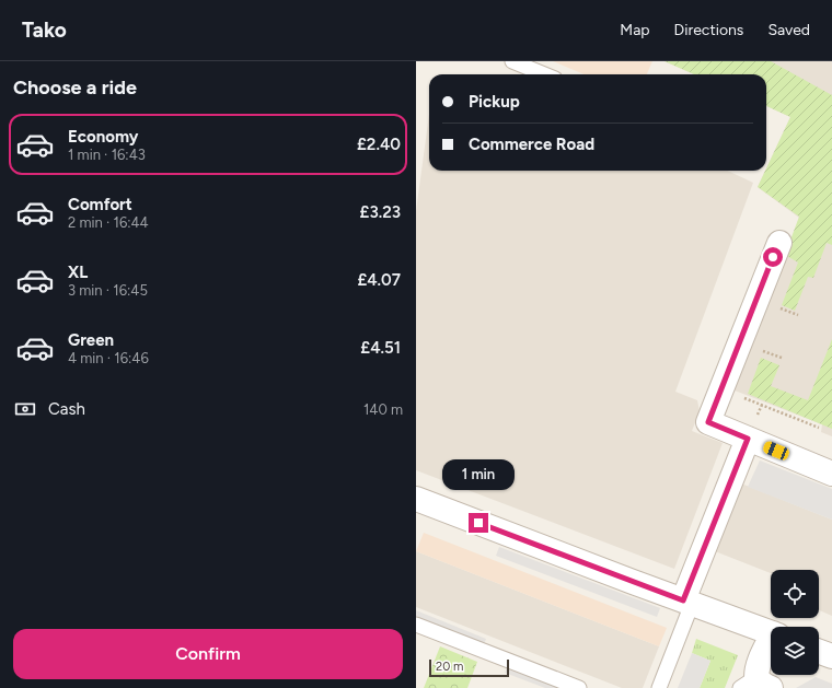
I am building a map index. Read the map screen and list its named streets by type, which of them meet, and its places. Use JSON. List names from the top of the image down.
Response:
{
  "scale_bar": "20 m",
  "page": {
    "header": "Tako",
    "nav": ["Map", "Directions", "Saved"],
    "heading": "Choose a ride",
    "banner": ["Pickup", "Commerce Road"],
    "list": [
      {
        "name": "Economy",
        "note": "1 min · 16:43",
        "value": "£2.40"
      },
      {
        "name": "Comfort",
        "note": "2 min · 16:44",
        "value": "£3.23"
      },
      {
        "name": "XL",
        "note": "3 min · 16:45",
        "value": "£4.07"
      },
      {
        "name": "Green",
        "note": "4 min · 16:46",
        "value": "£4.51"
      }
    ],
    "pay": ["Cash", "140 m"],
    "bubble": "1 min",
    "buttons": "Confirm",
    "scale": "20 m"
  }
}
